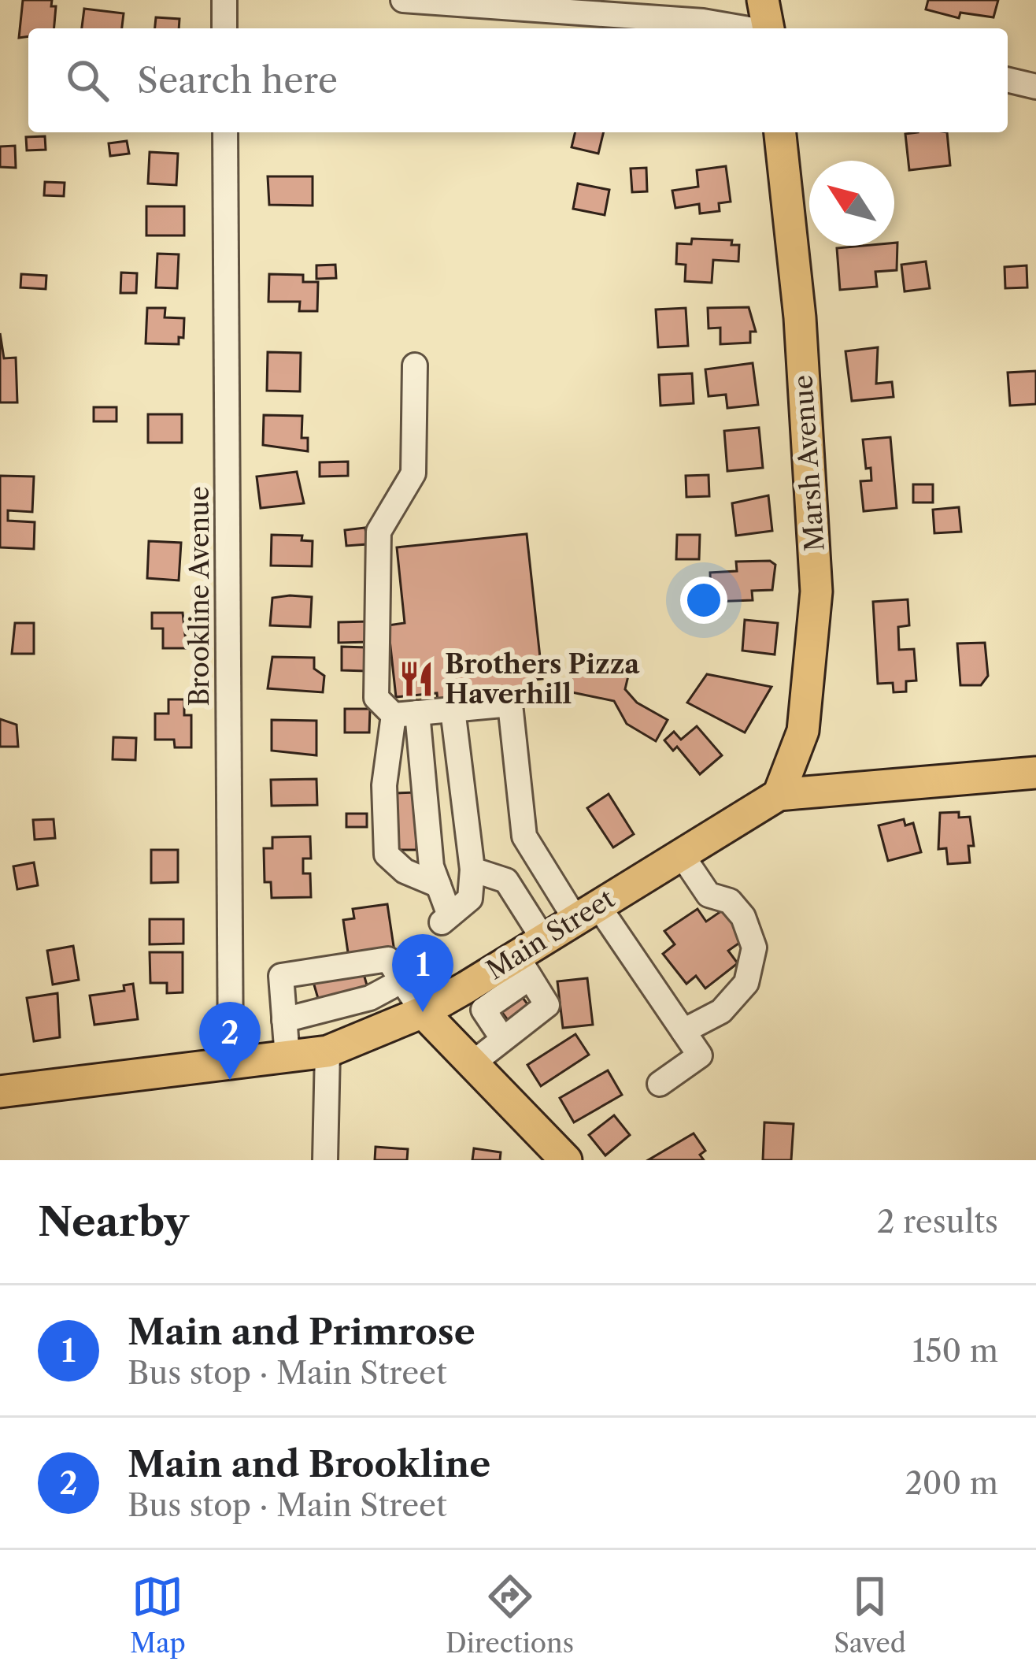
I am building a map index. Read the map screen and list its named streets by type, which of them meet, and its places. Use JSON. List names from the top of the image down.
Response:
{
  "streets": {
    "main road": ["Marsh Avenue", "Main Street"],
    "street": ["Brookline Avenue"]
  },
  "crossings": [
    ["Marsh Avenue", "Main Street"],
    ["Brookline Avenue", "Main Street"]
  ],
  "places": {
    "restaurant": ["Brothers Pizza Haverhill"]
  },
  "north": "top left",
  "page": {
    "search": "Search here",
    "pins": ["1", "2"],
    "heading": ["Nearby", "2 results"],
    "list": [
      {
        "mark": "1",
        "name": "Main and Primrose",
        "note": "Bus stop · Main Street",
        "value": "150 m"
      },
      {
        "mark": "2",
        "name": "Main and Brookline",
        "note": "Bus stop · Main Street",
        "value": "200 m"
      }
    ],
    "nav": ["Map", "Directions", "Saved"]
  }
}
